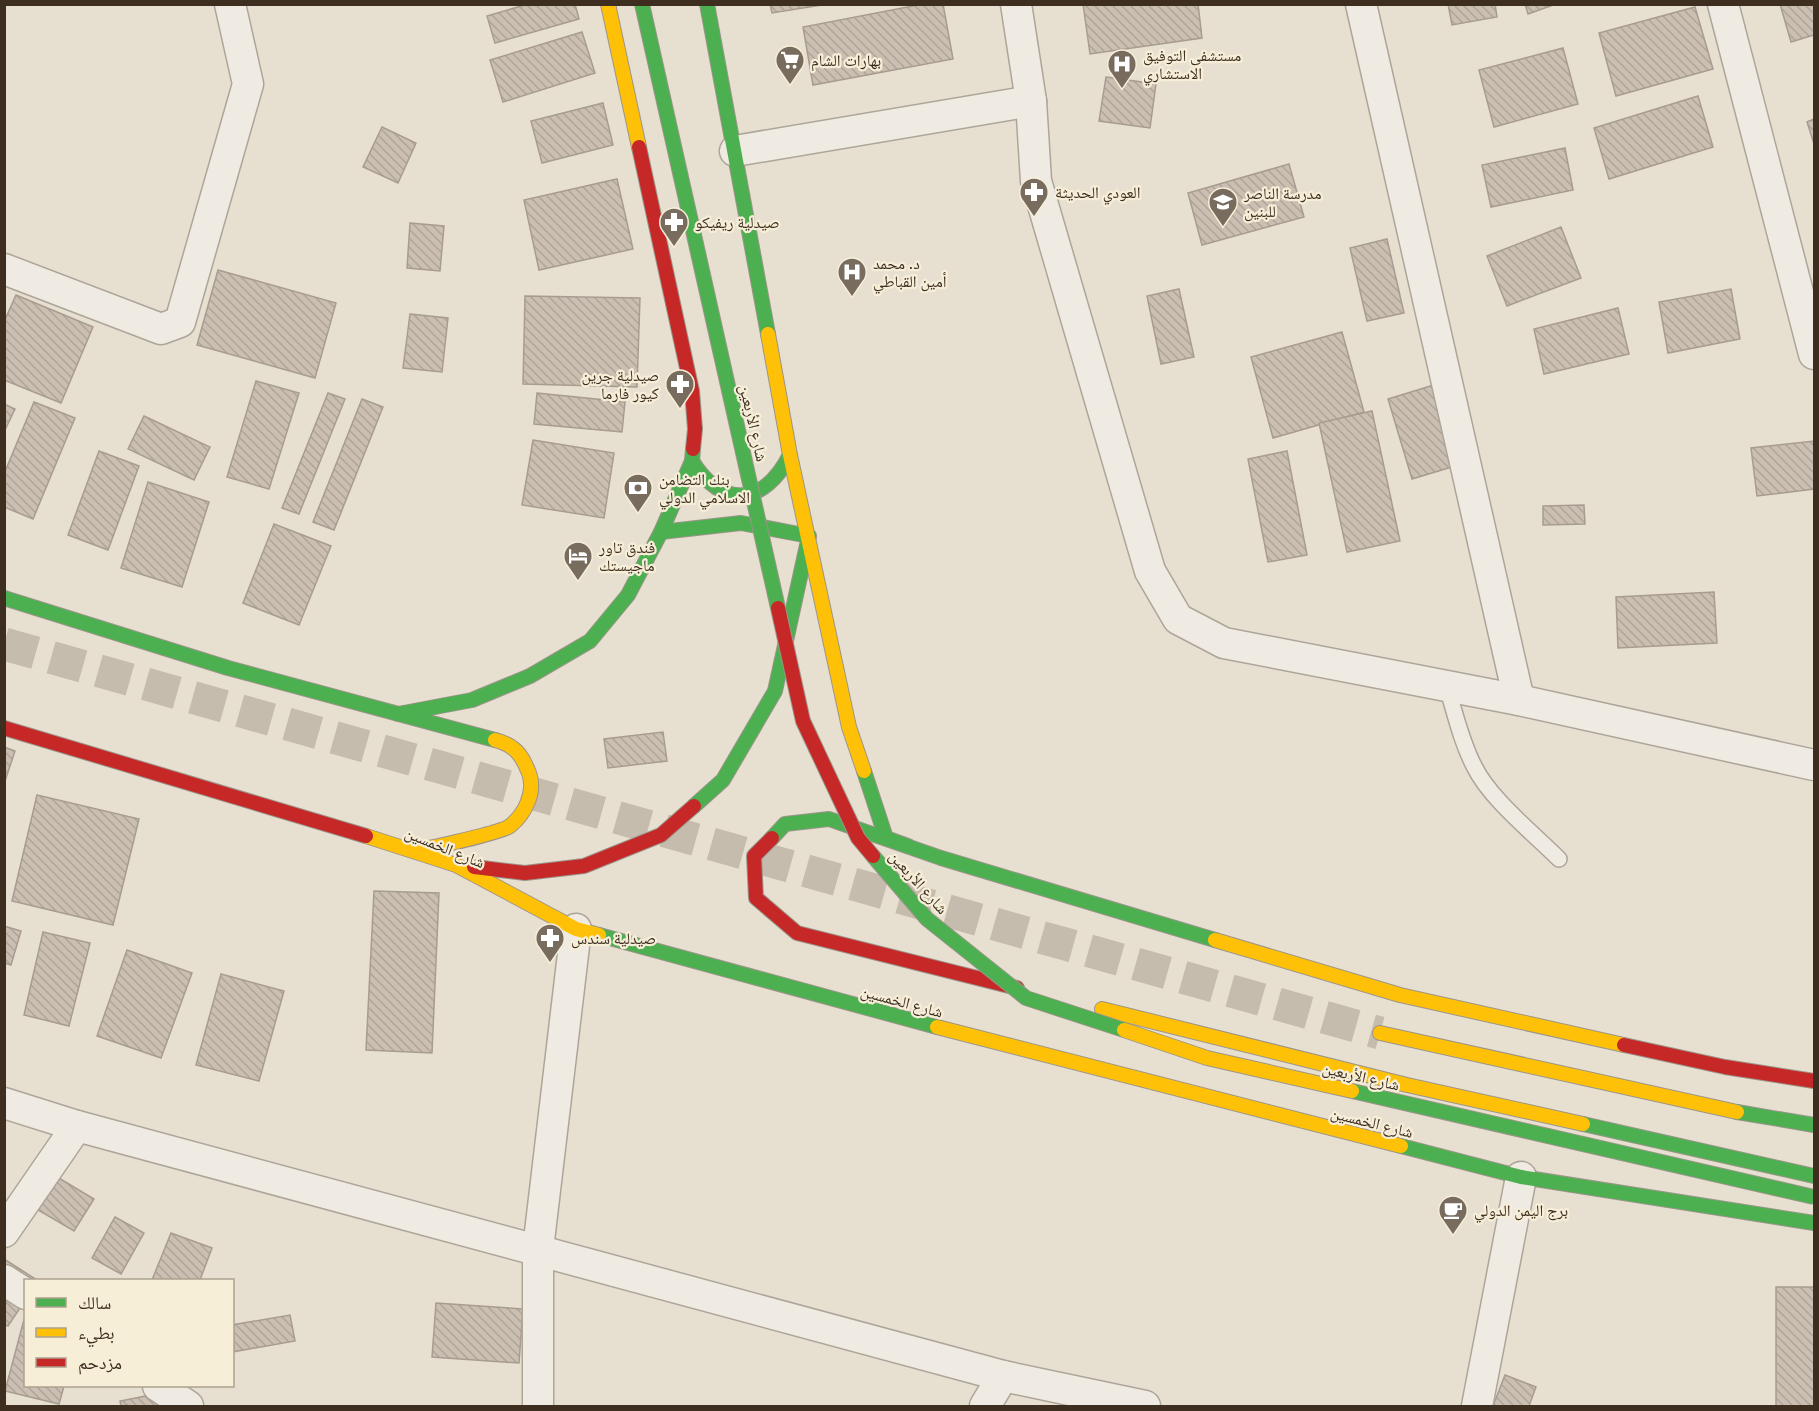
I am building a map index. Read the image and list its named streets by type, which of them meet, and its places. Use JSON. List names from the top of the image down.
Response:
{
  "streets": {
    "main road": ["شارع الأربعين", "شارع الخمسين"]
  },
  "places": {
    "supermarket": ["بهارات الشام"],
    "hospital": ["مستشفى التوفيق الاستشاري", "د. محمد أمين القباطي"],
    "pharmacy": [
      "العودي الحديثة",
      "صيدلية ريفيكو",
      "صيدلية جرين كيور فارما",
      "صيدلية سندس"
    ],
    "school or university": ["مدرسة الناصر للبنين"],
    "bank": ["بنك التضامن الاسلامي الدولي"],
    "hotel": ["فندق تاور ماجيستك"],
    "cafe": ["برج اليمن الدولي"]
  },
  "legend": ["سالك", "بطيء", "مزدحم"]
}
